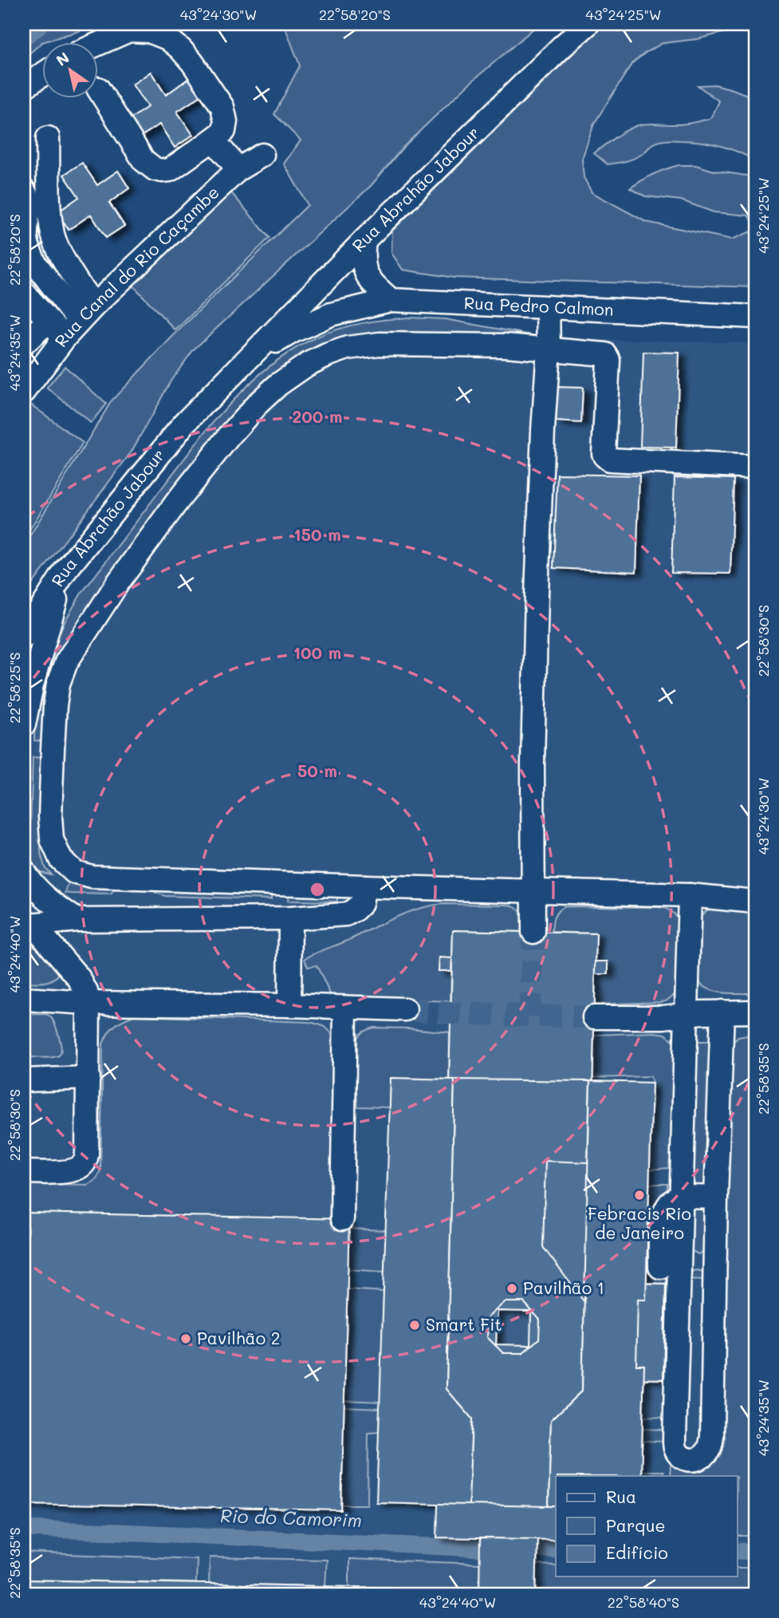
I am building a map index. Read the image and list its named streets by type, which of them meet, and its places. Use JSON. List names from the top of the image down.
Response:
{
  "streets": {
    "street": ["Rua Abrahão Jabour", "Rua Canal do Rio Caçambe", "Rua Pedro Calmon"]
  },
  "crossings": [
    ["Rua Abrahão Jabour", "Rua Pedro Calmon"]
  ],
  "water": ["Rio do Camorim"],
  "places": [
    "Febracis Rio de Janeiro",
    "Pavilhão 1",
    "Smart Fit",
    "Pavilhão 2"
  ],
  "legend": ["Rua", "Parque", "Edifício"],
  "north": "top left",
  "coordinates": [
    "43°24'30\"W",
    "22°58'20\"S",
    "43°24'25\"W",
    "43°24'35\"W",
    "22°58'30\"S",
    "22°58'25\"S",
    "43°24'40\"W",
    "22°58'35\"S",
    "22°58'40\"S"
  ],
  "rings": [
    "200 m",
    "150 m",
    "100 m",
    "50 m"
  ]
}
